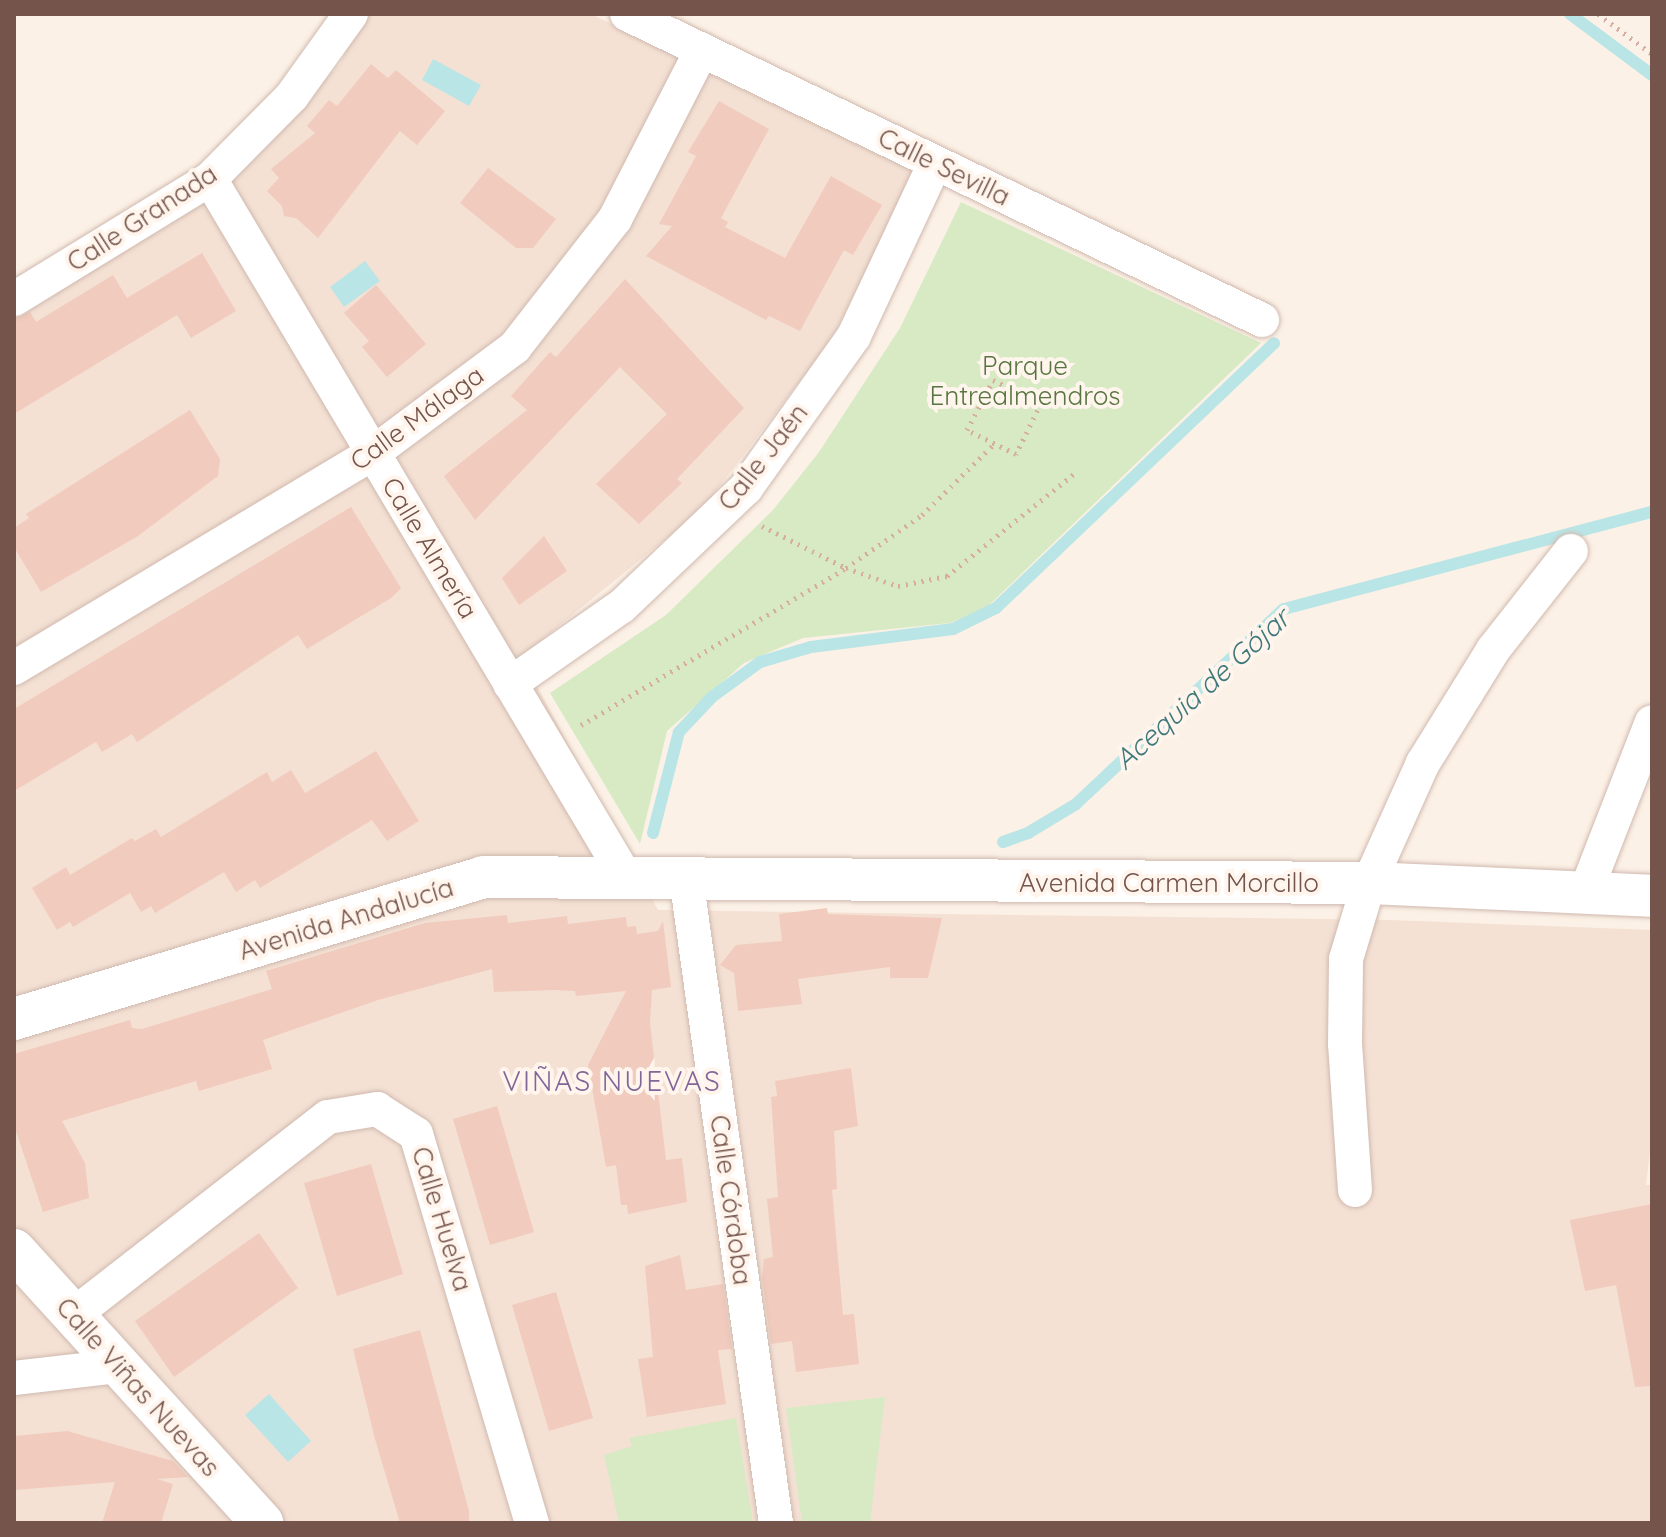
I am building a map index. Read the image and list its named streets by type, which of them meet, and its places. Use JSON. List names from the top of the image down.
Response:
{
  "streets": {
    "street": [
      "Calle Sevilla",
      "Calle Granada",
      "Calle Málaga",
      "Calle Jaén",
      "Calle Almería",
      "Avenida Carmen Morcillo",
      "Avenida Andalucía",
      "Calle Córdoba",
      "Calle Huelva",
      "Calle Viñas Nuevas"
    ]
  },
  "crossings": [
    ["Calle Sevilla", "Calle Málaga"],
    ["Calle Sevilla", "Calle Jaén"],
    ["Calle Granada", "Calle Almería"],
    ["Calle Málaga", "Calle Almería"],
    ["Calle Jaén", "Calle Almería"],
    ["Calle Almería", "Avenida Andalucía"],
    ["Avenida Carmen Morcillo", "Avenida Andalucía"],
    ["Avenida Carmen Morcillo", "Calle Córdoba"],
    ["Avenida Andalucía", "Calle Córdoba"],
    ["Calle Huelva", "Calle Viñas Nuevas"]
  ],
  "districts": ["VIÑAS NUEVAS"],
  "water": ["Acequia de Gójar"],
  "parks": ["Parque Entrealmendros"]
}
